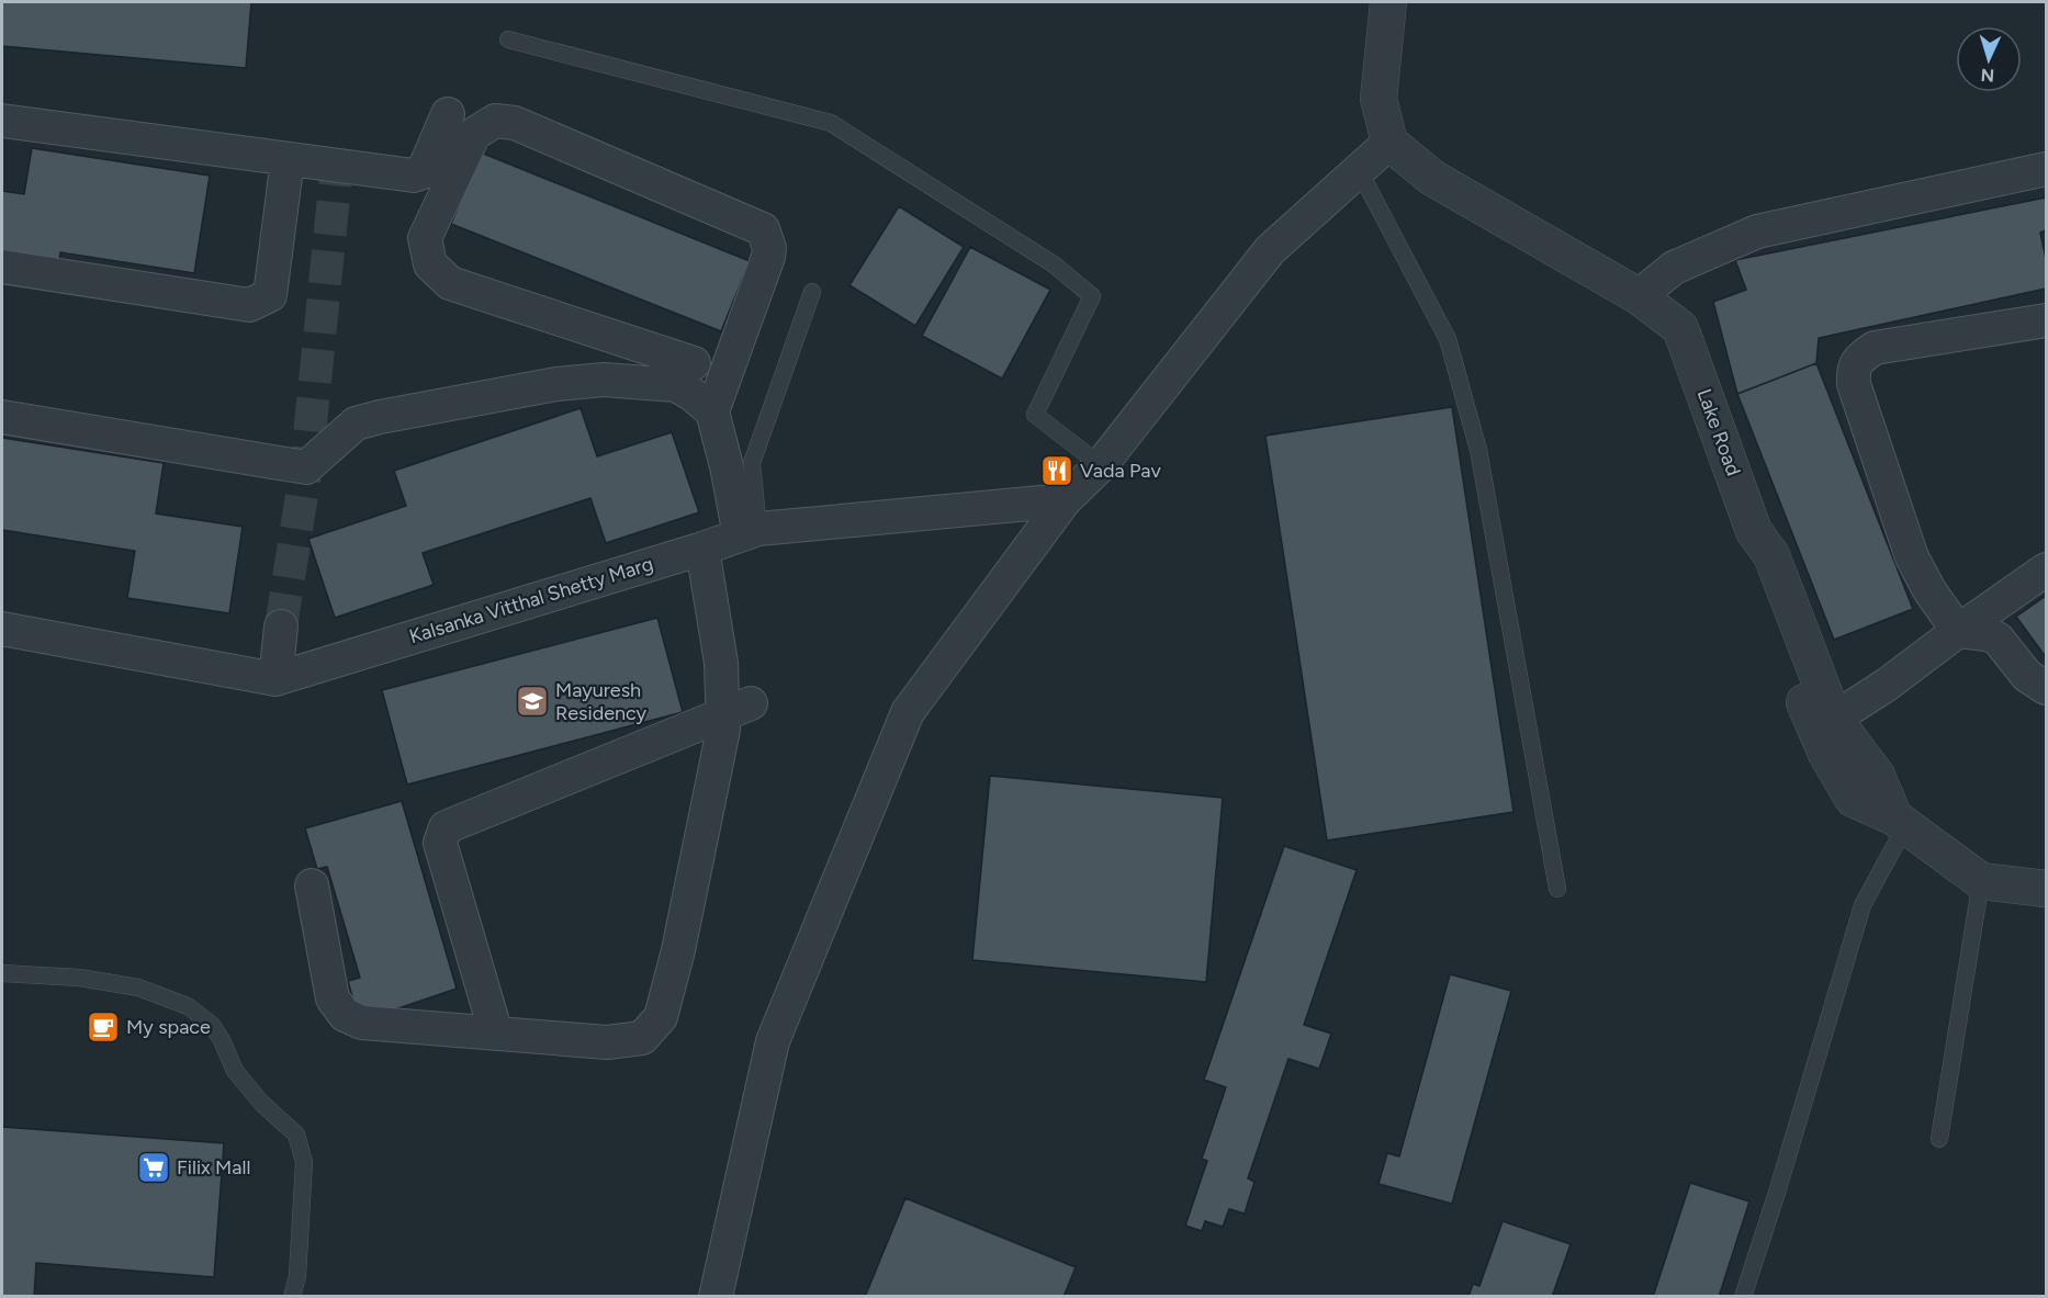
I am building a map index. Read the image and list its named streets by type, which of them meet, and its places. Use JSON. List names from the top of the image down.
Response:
{
  "streets": {
    "street": ["Lake Road", "Kalsanka Vitthal Shetty Marg"]
  },
  "places": {
    "restaurant": ["Vada Pav"],
    "school or university": ["Mayuresh Residency"],
    "cafe": ["My space"],
    "supermarket": ["Filix Mall"]
  },
  "north": "bottom"
}
